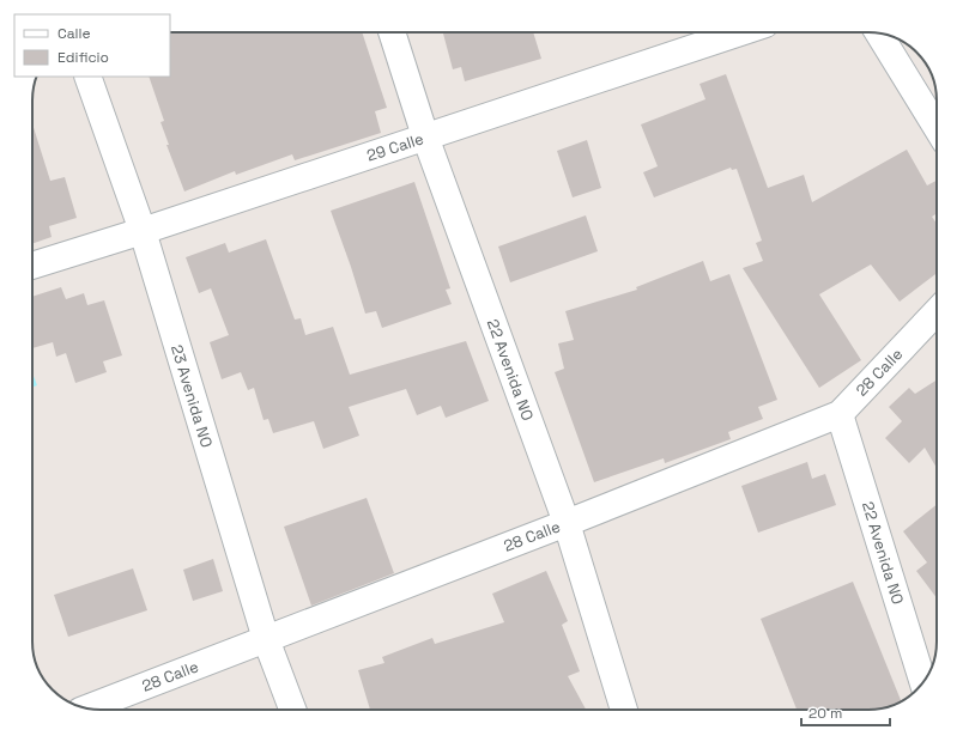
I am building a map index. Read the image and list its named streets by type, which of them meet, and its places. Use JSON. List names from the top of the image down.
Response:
{
  "streets": {
    "street": [
      "29 Calle",
      "22 Avenida NO",
      "28 Calle",
      "23 Avenida NO"
    ]
  },
  "crossings": [
    ["29 Calle", "22 Avenida NO"],
    ["29 Calle", "23 Avenida NO"],
    ["22 Avenida NO", "28 Calle"],
    ["28 Calle", "23 Avenida NO"]
  ],
  "legend": ["Calle", "Edificio"],
  "scale_bar": "20 m"
}
